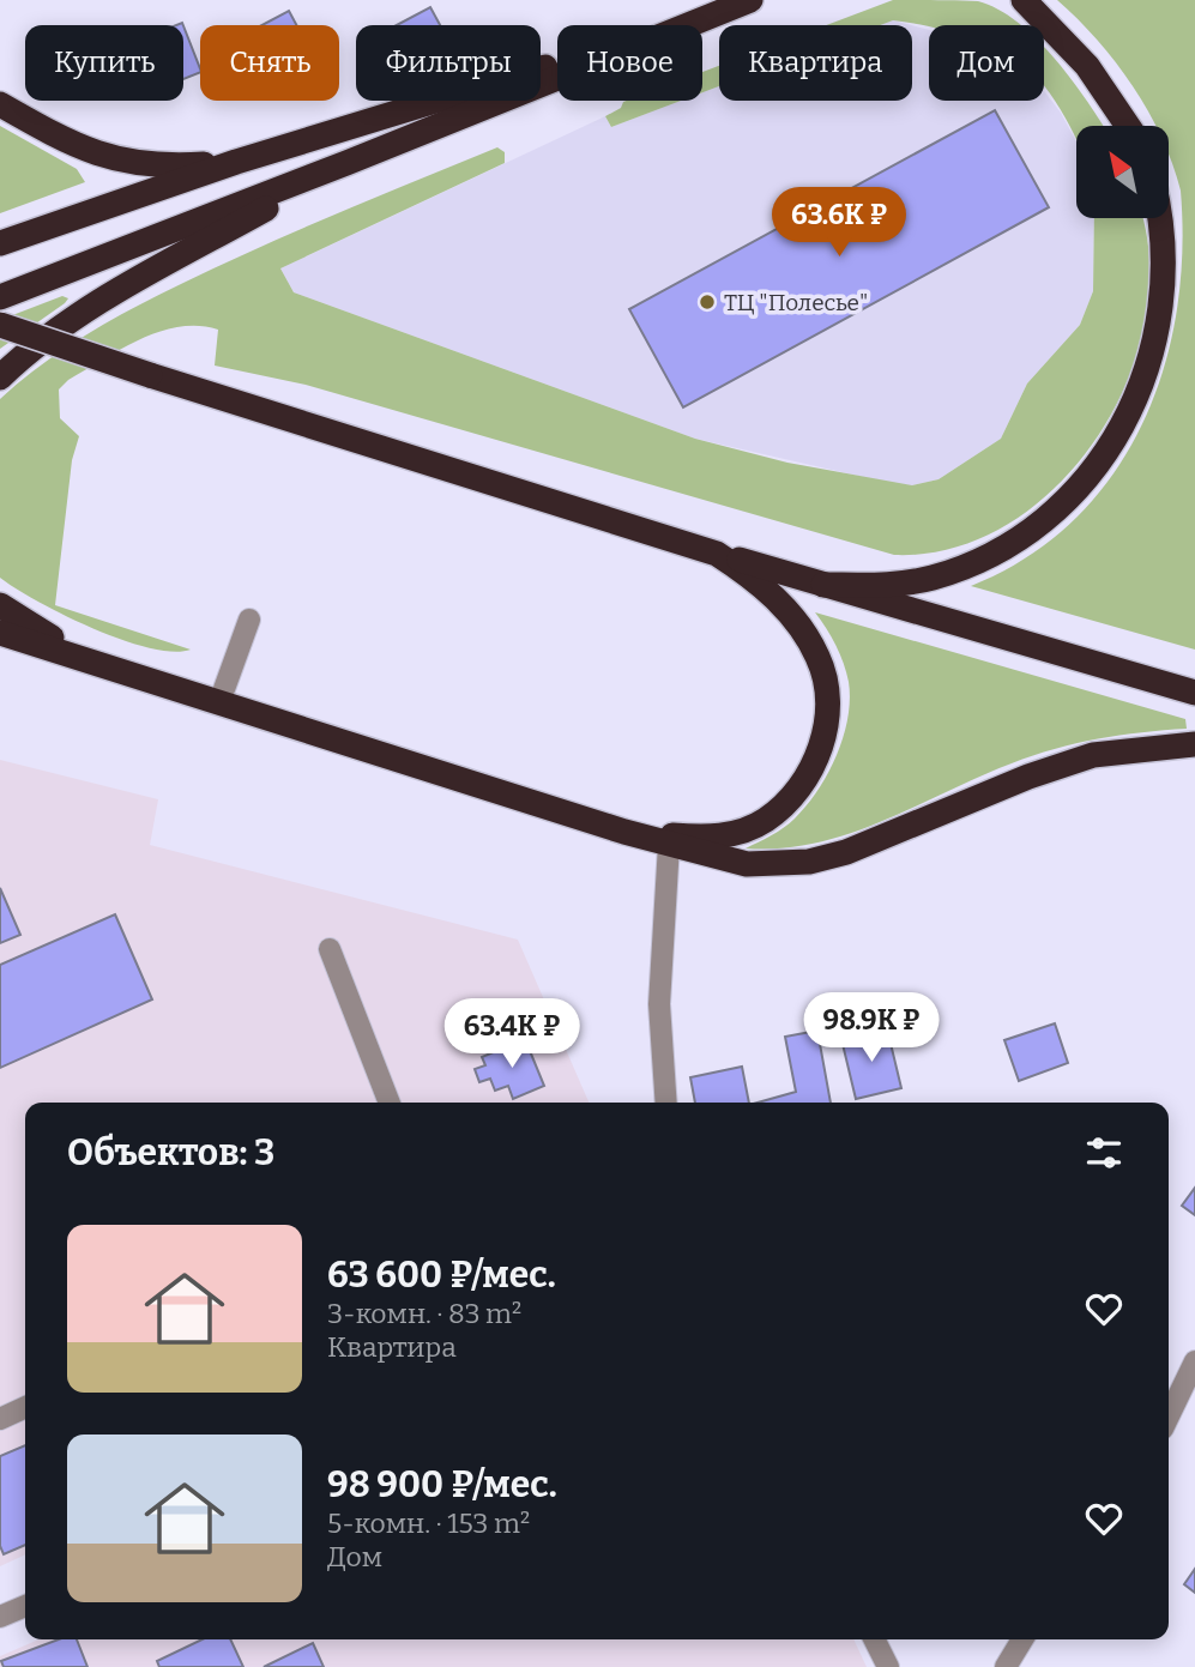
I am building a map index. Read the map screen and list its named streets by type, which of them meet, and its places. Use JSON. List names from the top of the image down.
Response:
{
  "places": ["ТЦ \"Полесье\""],
  "north": "top left",
  "page": {
    "chip": [
      "Купить",
      "Снять",
      "Фильтры",
      "Новое",
      "Квартира",
      "Дом"
    ],
    "price": ["63.6K ₽", "98.9K ₽", "63.4K ₽"],
    "heading": "Объектов: 3",
    "list": [
      {
        "name": "63 600 ₽/мес.",
        "note": "3-комн. · 83 m² · Квартира"
      },
      {
        "name": "98 900 ₽/мес.",
        "note": "5-комн. · 153 m² · Дом"
      }
    ]
  }
}
